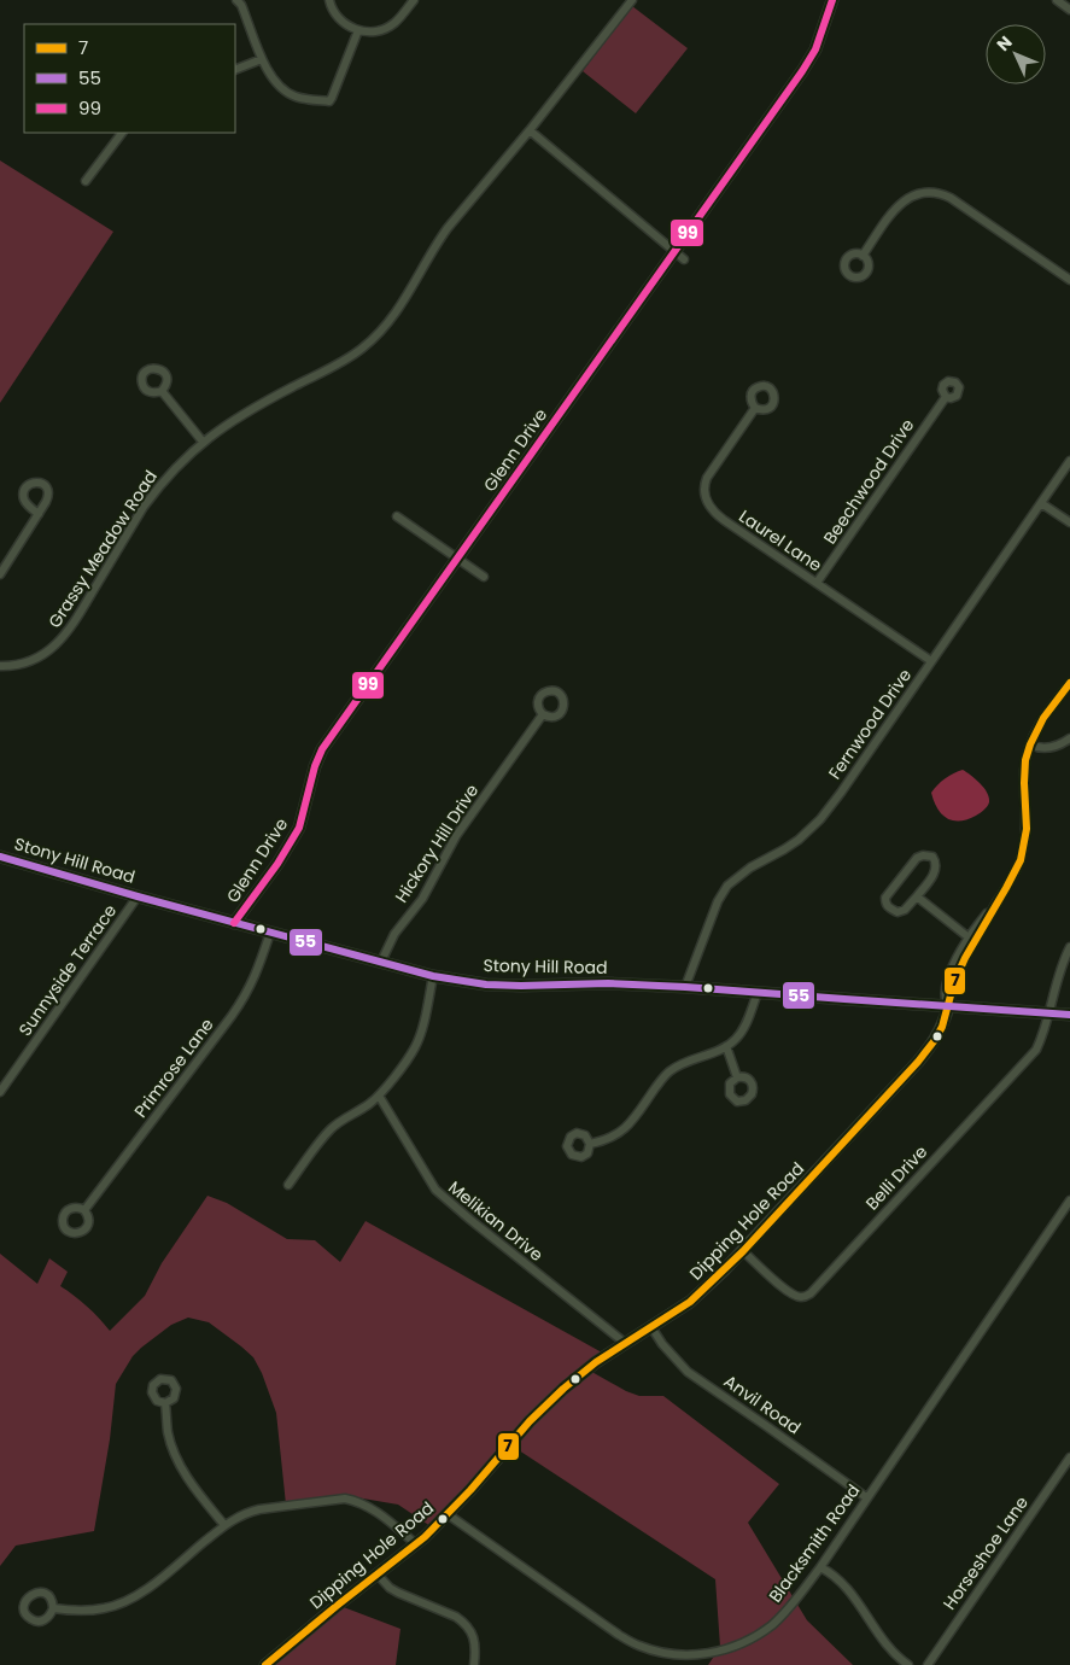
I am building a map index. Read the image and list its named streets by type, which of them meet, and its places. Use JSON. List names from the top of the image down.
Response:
{
  "streets": {
    "main road": ["Glenn Drive", "Stony Hill Road", "Dipping Hole Road"],
    "street": [
      "Beechwood Drive",
      "Laurel Lane",
      "Grassy Meadow Road",
      "Fernwood Drive",
      "Hickory Hill Drive",
      "Sunnyside Terrace",
      "Primrose Lane",
      "Belli Drive",
      "Melikian Drive",
      "Anvil Road",
      "Blacksmith Road",
      "Horseshoe Lane"
    ]
  },
  "crossings": [
    ["Glenn Drive", "Stony Hill Road"],
    ["Beechwood Drive", "Laurel Lane"],
    ["Laurel Lane", "Fernwood Drive"],
    ["Fernwood Drive", "Stony Hill Road"],
    ["Hickory Hill Drive", "Stony Hill Road"],
    ["Stony Hill Road", "Sunnyside Terrace"],
    ["Stony Hill Road", "Primrose Lane"],
    ["Stony Hill Road", "Belli Drive"],
    ["Stony Hill Road", "Dipping Hole Road"],
    ["Belli Drive", "Dipping Hole Road"],
    ["Melikian Drive", "Dipping Hole Road"],
    ["Dipping Hole Road", "Anvil Road"],
    ["Dipping Hole Road", "Blacksmith Road"],
    ["Anvil Road", "Blacksmith Road"]
  ],
  "lines": ["transit line 99", "transit line 7", "transit line 55"],
  "legend": ["7", "55", "99"],
  "north": "top left"
}
